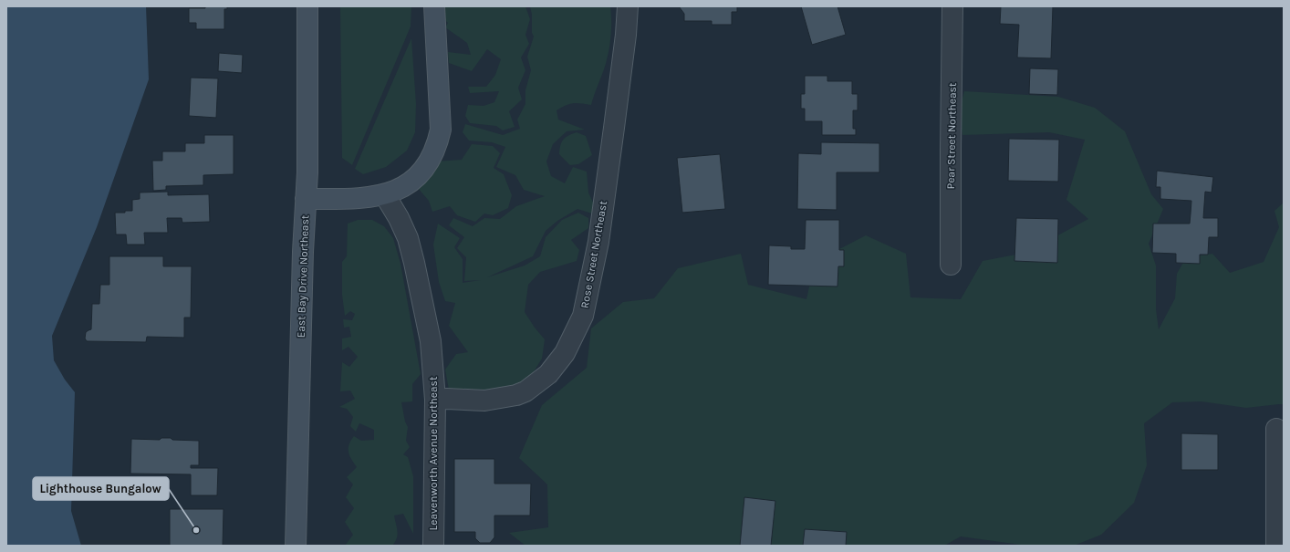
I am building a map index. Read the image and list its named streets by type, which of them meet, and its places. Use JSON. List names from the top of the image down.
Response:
{
  "streets": {
    "street": [
      "Pear Street Northeast",
      "Rose Street Northeast",
      "East Bay Drive Northeast",
      "Leavenworth Avenue Northeast"
    ]
  },
  "crossings": [
    ["Rose Street Northeast", "Leavenworth Avenue Northeast"]
  ],
  "places": ["Lighthouse Bungalow"]
}
